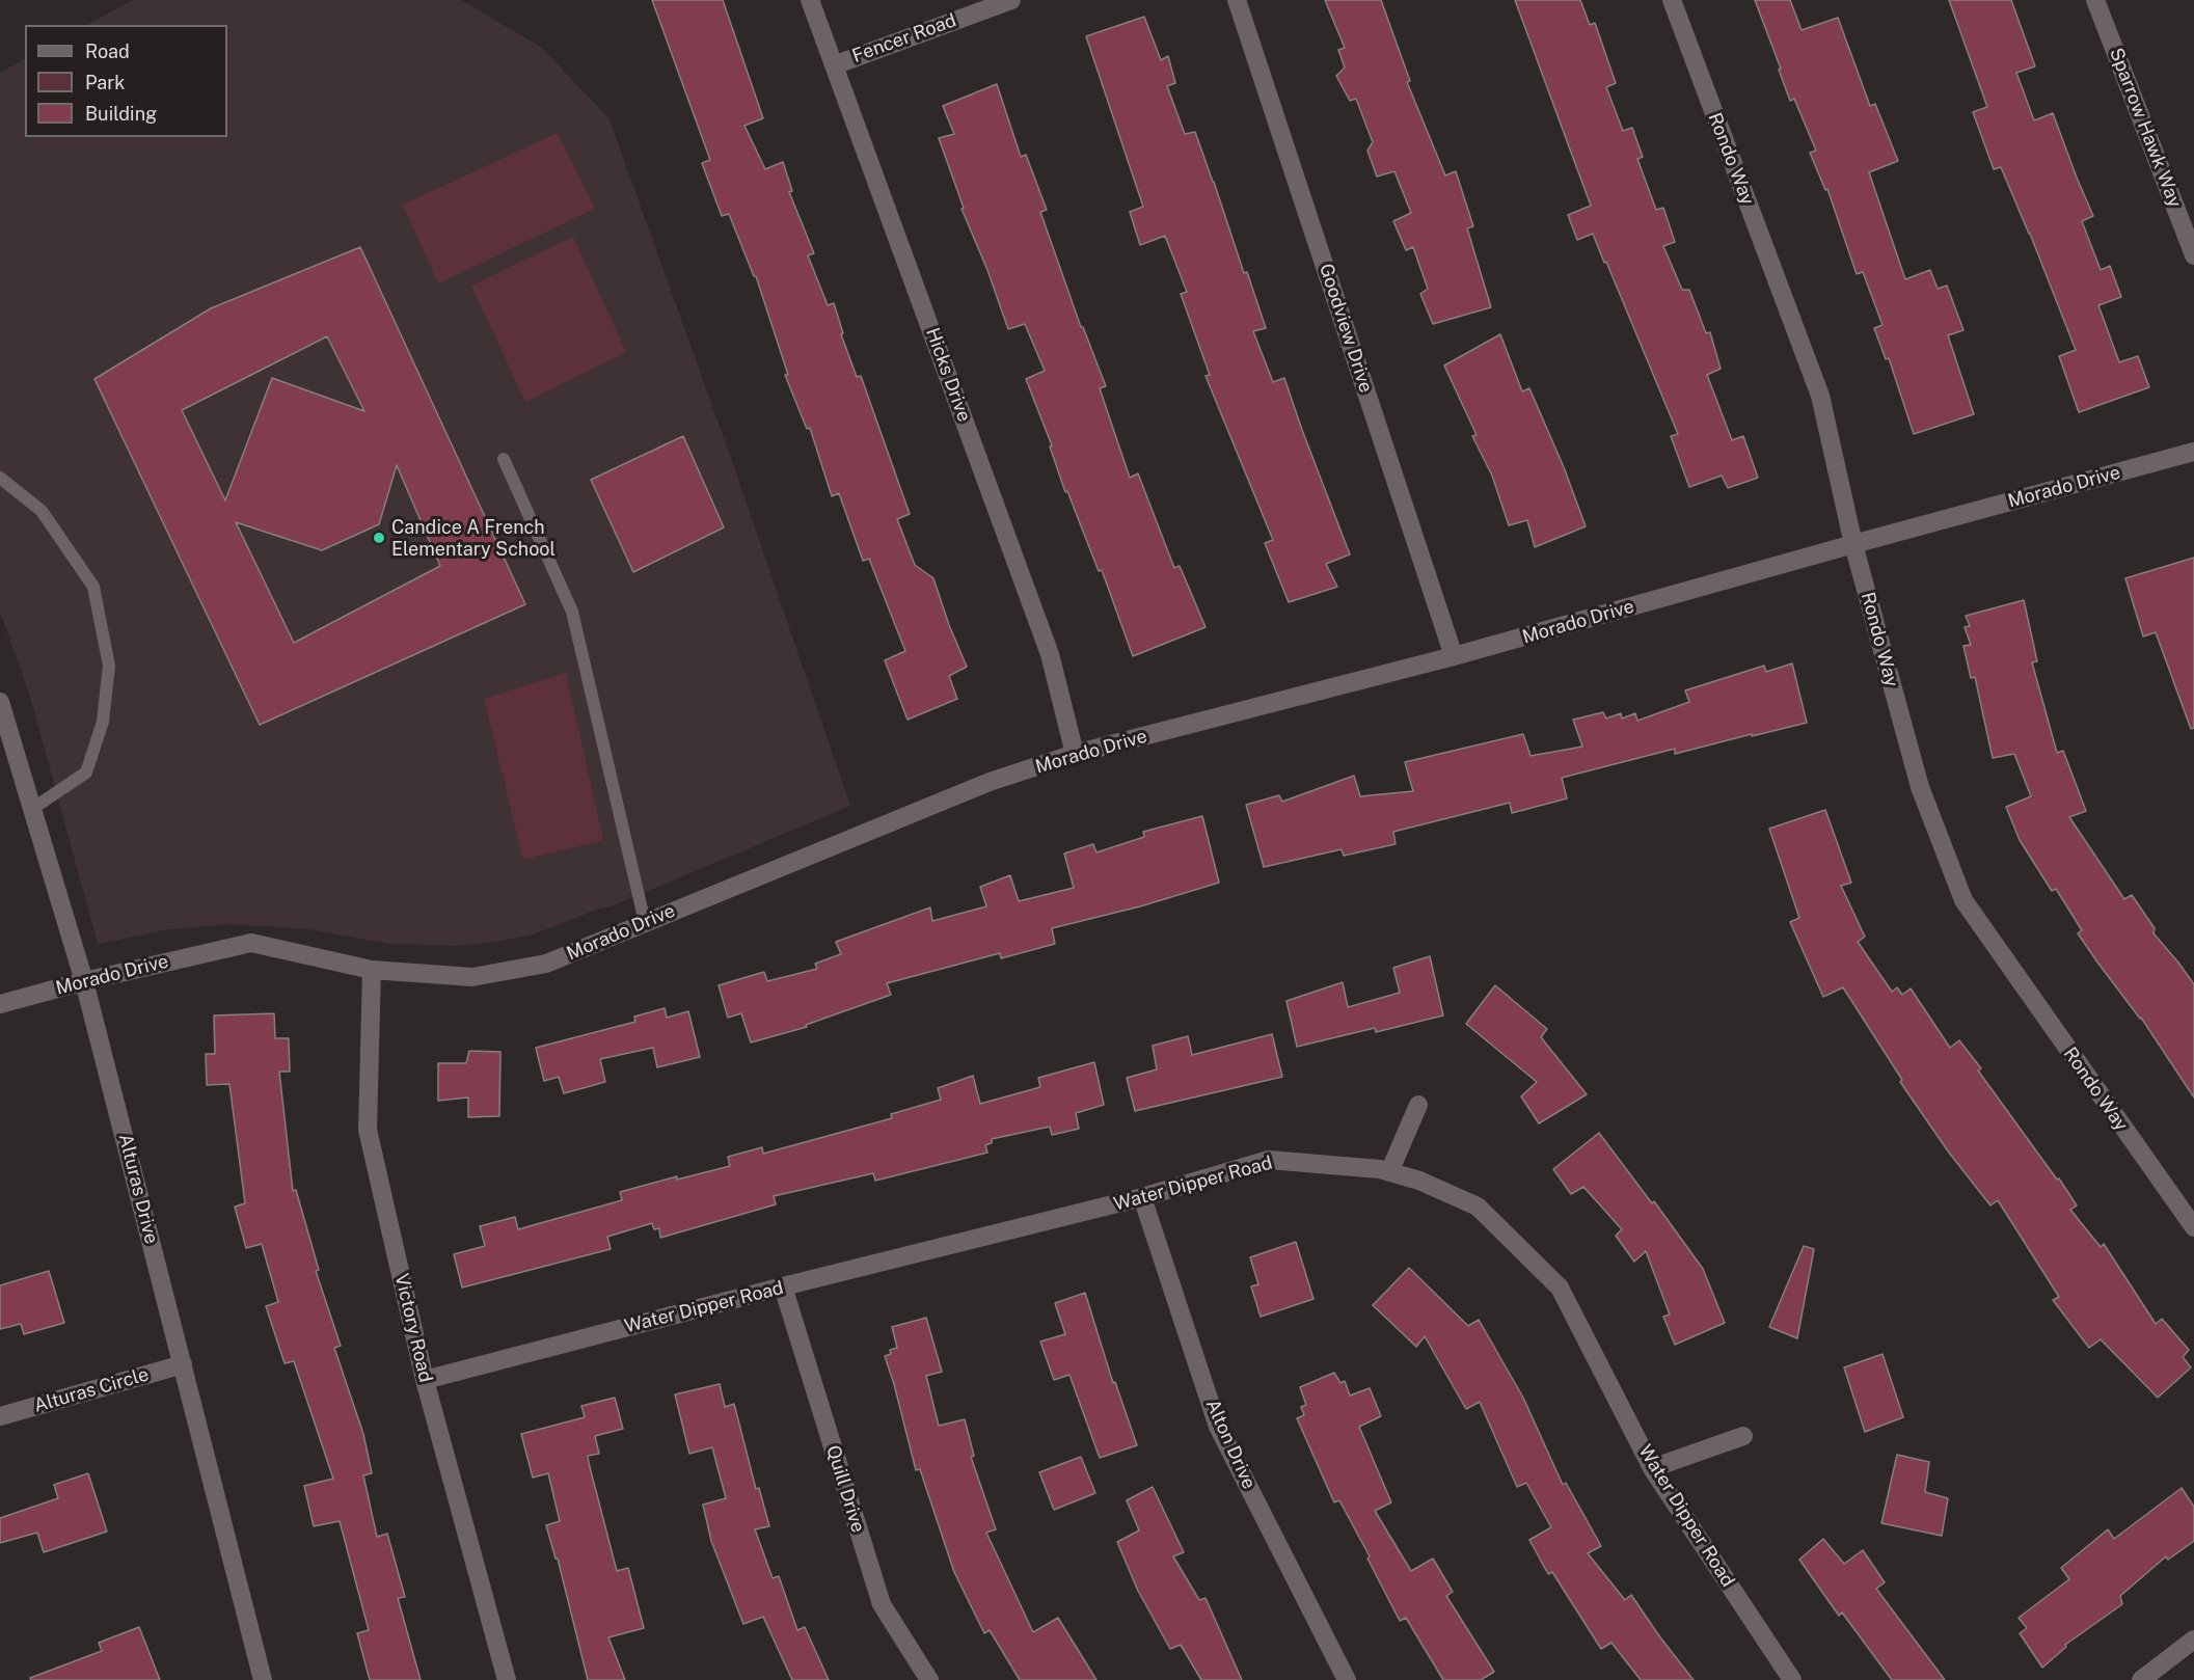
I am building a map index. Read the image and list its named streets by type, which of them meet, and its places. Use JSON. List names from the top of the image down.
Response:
{
  "streets": {
    "street": [
      "Fencer Road",
      "Sparrow Hawk Way",
      "Rondo Way",
      "Goodview Drive",
      "Hicks Drive",
      "Morado Drive",
      "Water Dipper Road",
      "Alturas Drive",
      "Victory Road",
      "Alturas Circle",
      "Alton Drive",
      "Quill Drive"
    ]
  },
  "crossings": [
    ["Fencer Road", "Hicks Drive"],
    ["Rondo Way", "Morado Drive"],
    ["Goodview Drive", "Morado Drive"],
    ["Hicks Drive", "Morado Drive"],
    ["Morado Drive", "Alturas Drive"],
    ["Morado Drive", "Victory Road"],
    ["Water Dipper Road", "Victory Road"],
    ["Water Dipper Road", "Alton Drive"],
    ["Water Dipper Road", "Quill Drive"],
    ["Alturas Drive", "Alturas Circle"]
  ],
  "places": ["Candice A French Elementary School"],
  "legend": ["Road", "Park", "Building"]
}
